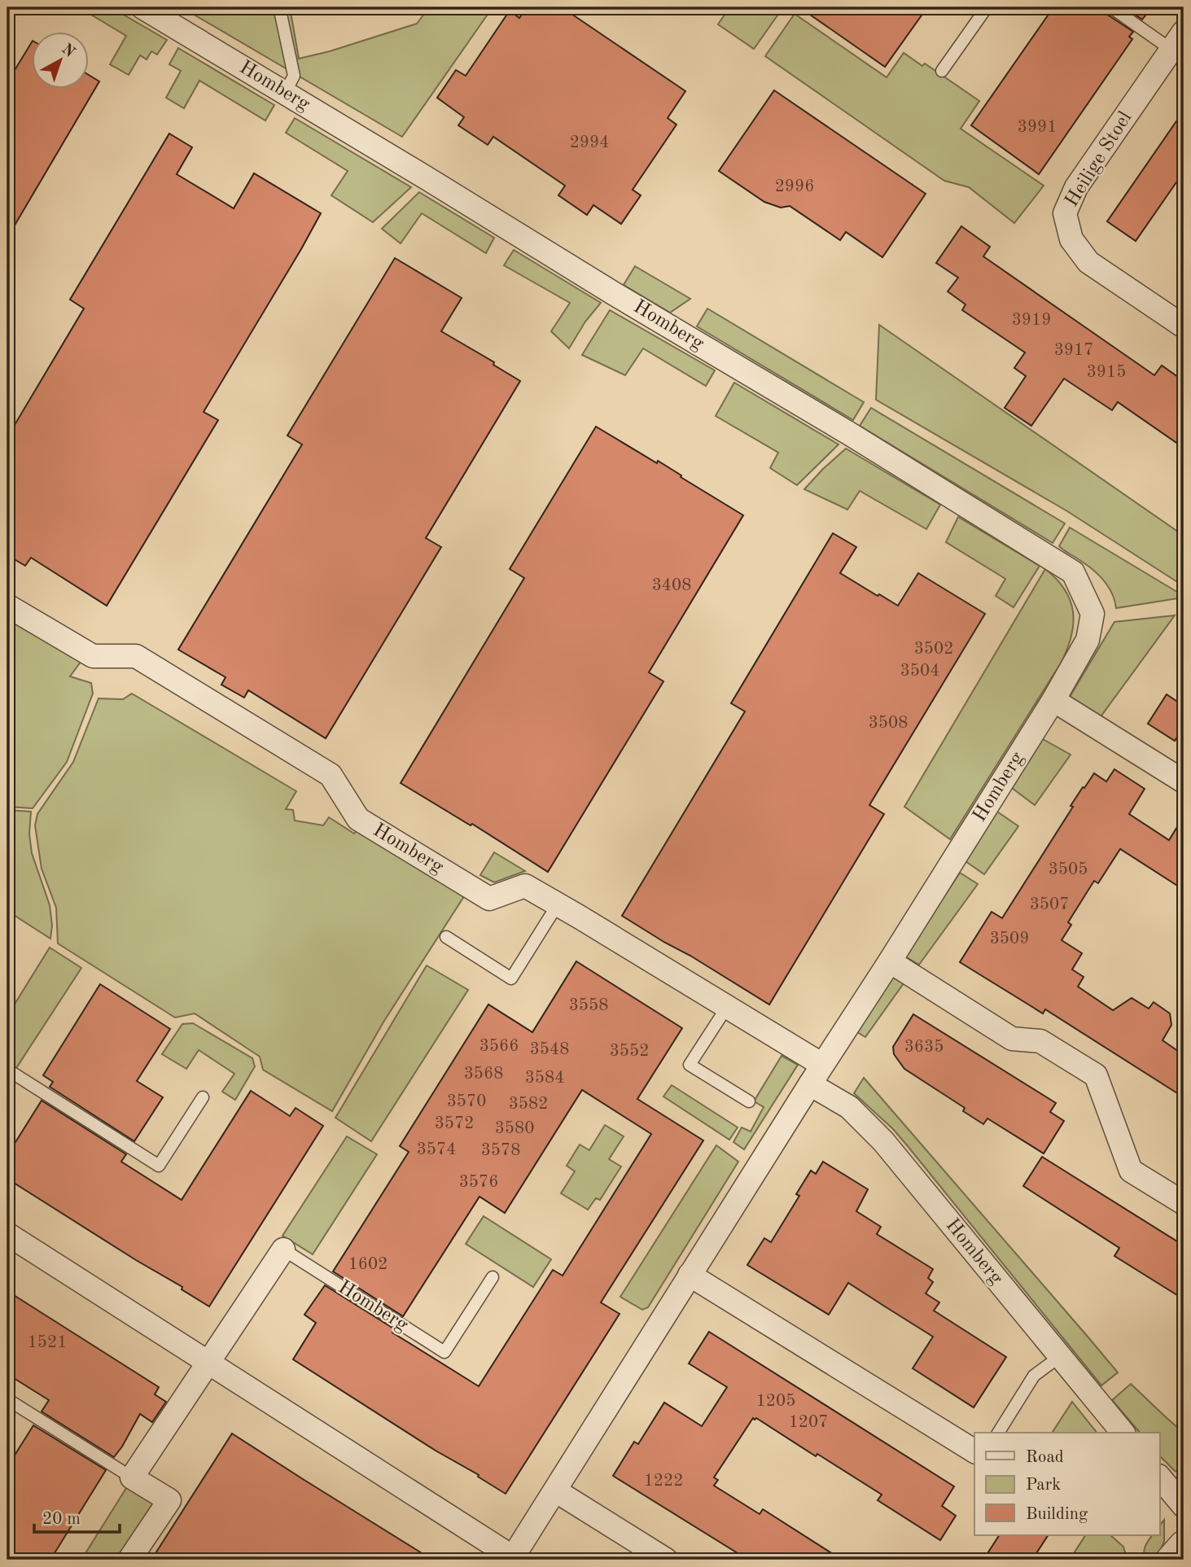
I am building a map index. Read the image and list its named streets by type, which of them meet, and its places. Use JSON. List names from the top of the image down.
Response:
{
  "streets": {
    "street": ["Homberg", "Heilige Stoel"]
  },
  "house_numbers": [
    "3991",
    "2994",
    "2996",
    "3919",
    "3917",
    "3915",
    "3408",
    "3502",
    "3504",
    "3508",
    "3505",
    "3507",
    "3509",
    "3558",
    "3566",
    "3635",
    "3548",
    "3552",
    "3568",
    "3584",
    "3570",
    "3582",
    "3572",
    "3580",
    "3574",
    "3578",
    "3576",
    "1602",
    "1521",
    "1205",
    "1207",
    "1222"
  ],
  "legend": ["Road", "Park", "Building"],
  "scale_bar": "20 m",
  "north": "top right"
}
